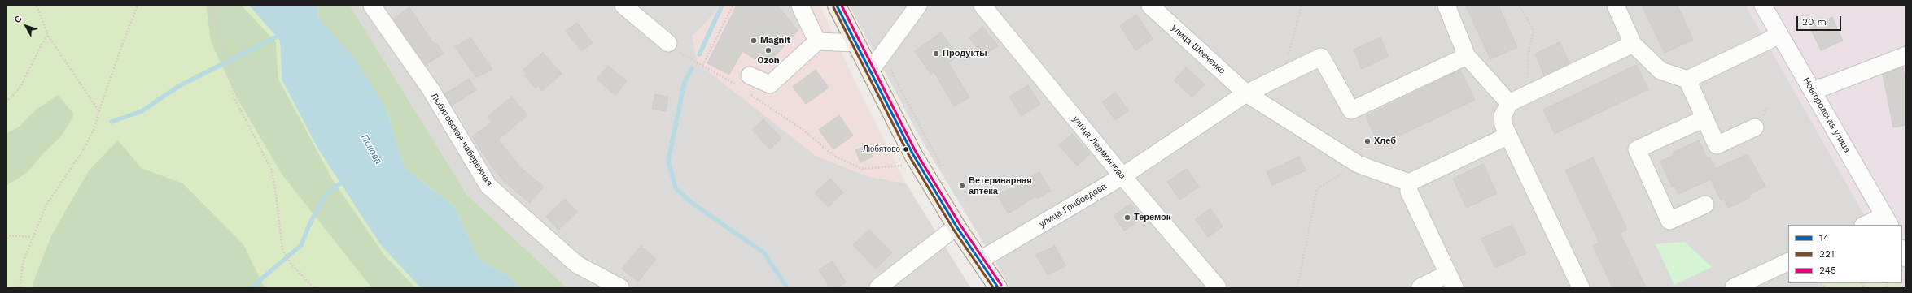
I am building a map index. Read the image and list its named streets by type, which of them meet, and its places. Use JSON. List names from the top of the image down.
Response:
{
  "streets": {
    "street": [
      "улица Шевченко",
      "Новгородская улица",
      "Любятовская набережная",
      "улица Лермонтова",
      "улица Грибоедова"
    ]
  },
  "crossings": [
    ["улица Шевченко", "улица Грибоедова"],
    ["улица Лермонтова", "улица Грибоедова"]
  ],
  "water": ["Пскова"],
  "places": [
    "Magnit",
    "Ozon",
    "Продукты",
    "Хлеб",
    "Любятово",
    "Ветеринарная аптека",
    "Теремок"
  ],
  "lines": ["transit line 14", "transit line 245", "transit line 221"],
  "legend": ["14", "221", "245"],
  "scale_bar": "20 m",
  "north": "top left"
}
